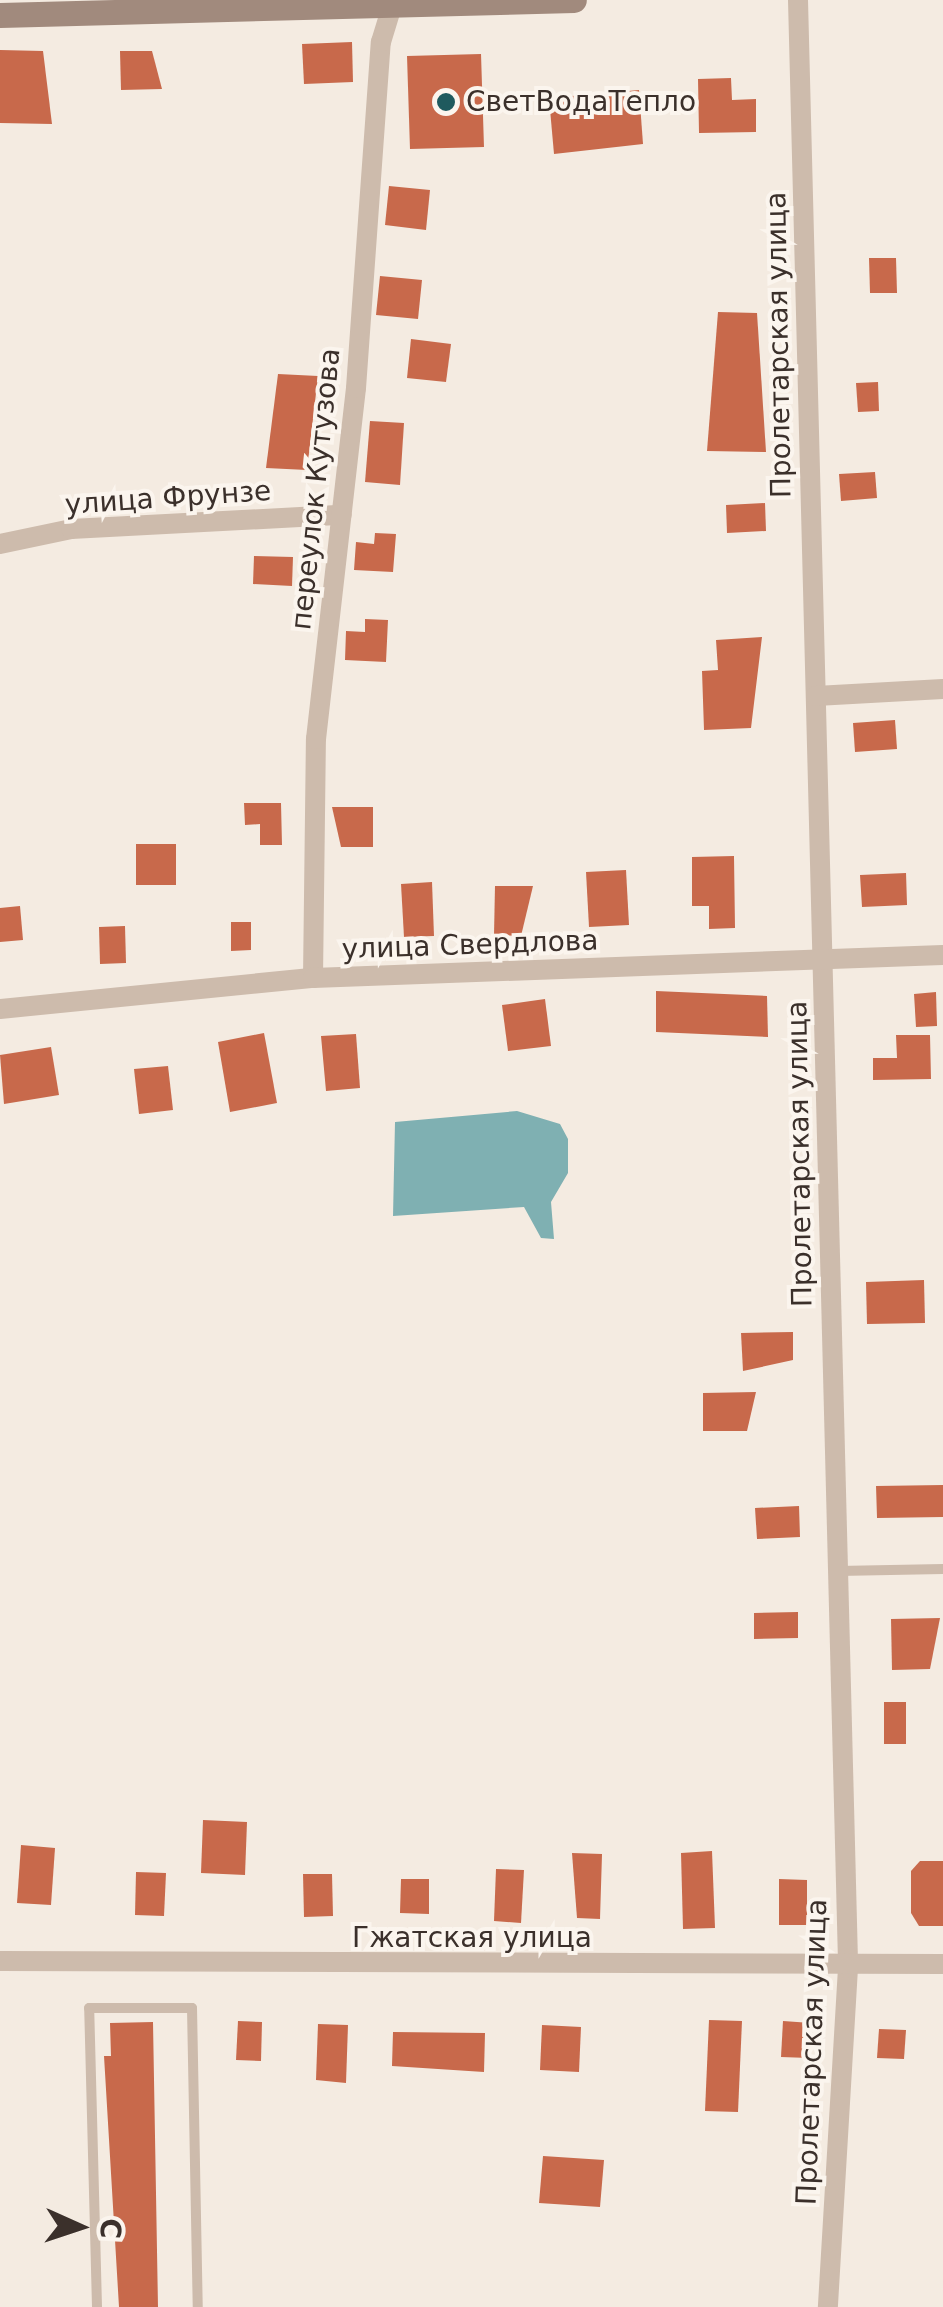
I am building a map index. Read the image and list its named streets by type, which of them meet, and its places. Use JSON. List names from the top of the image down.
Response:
{
  "streets": {
    "street": [
      "Пролетарская улица",
      "переулок Кутузова",
      "улица Фрунзе",
      "улица Свердлова",
      "Гжатская улица"
    ]
  },
  "crossings": [
    ["Пролетарская улица", "улица Свердлова"],
    ["Пролетарская улица", "Гжатская улица"],
    ["переулок Кутузова", "улица Фрунзе"],
    ["переулок Кутузова", "улица Свердлова"]
  ],
  "places": ["СветВодаТепло"],
  "north": "right"
}
